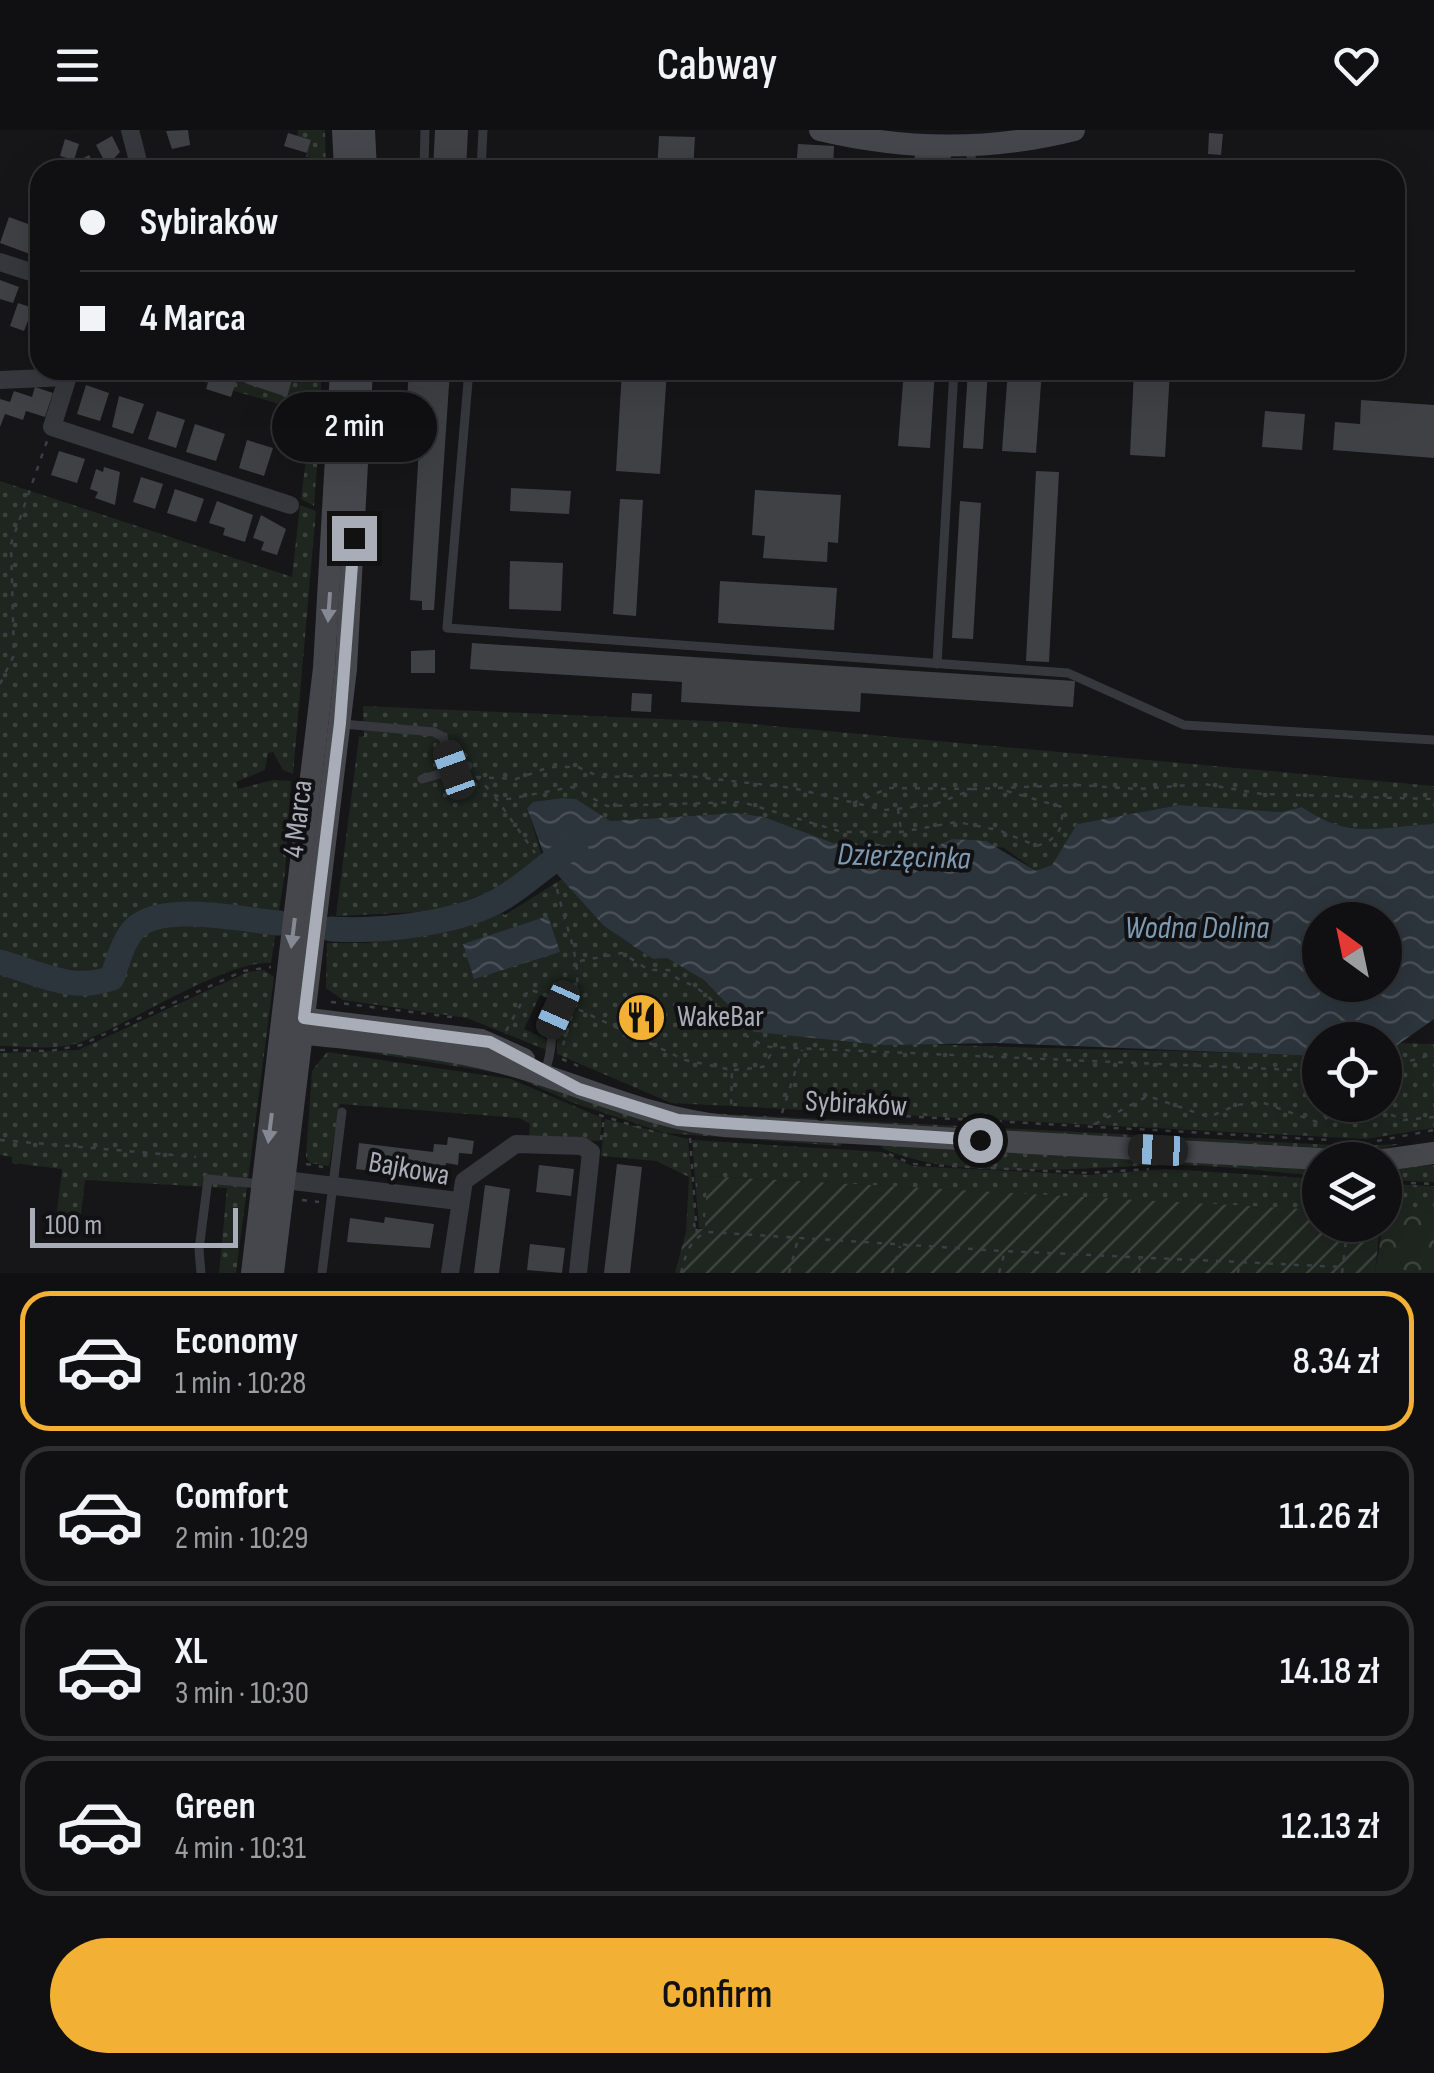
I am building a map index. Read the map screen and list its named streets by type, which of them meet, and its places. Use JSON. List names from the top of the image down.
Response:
{
  "streets": {
    "main road": ["4 Marca", "Sybiraków"],
    "street": ["Bajkowa"]
  },
  "crossings": [
    ["4 Marca", "Sybiraków"],
    ["4 Marca", "Bajkowa"]
  ],
  "water": ["Dzierżęcinka", "Wodna Dolina"],
  "places": {
    "restaurant": ["WakeBar"]
  },
  "scale_bar": "100 m",
  "north": "top left",
  "page": {
    "header": "Cabway",
    "banner": ["Sybiraków", "4 Marca"],
    "bubble": "2 min",
    "scale": "100 m",
    "list": [
      {
        "name": "Economy",
        "note": "1 min · 10:28",
        "value": "8.34 zł"
      },
      {
        "name": "Comfort",
        "note": "2 min · 10:29",
        "value": "11.26 zł"
      },
      {
        "name": "XL",
        "note": "3 min · 10:30",
        "value": "14.18 zł"
      },
      {
        "name": "Green",
        "note": "4 min · 10:31",
        "value": "12.13 zł"
      }
    ],
    "buttons": "Confirm"
  }
}
